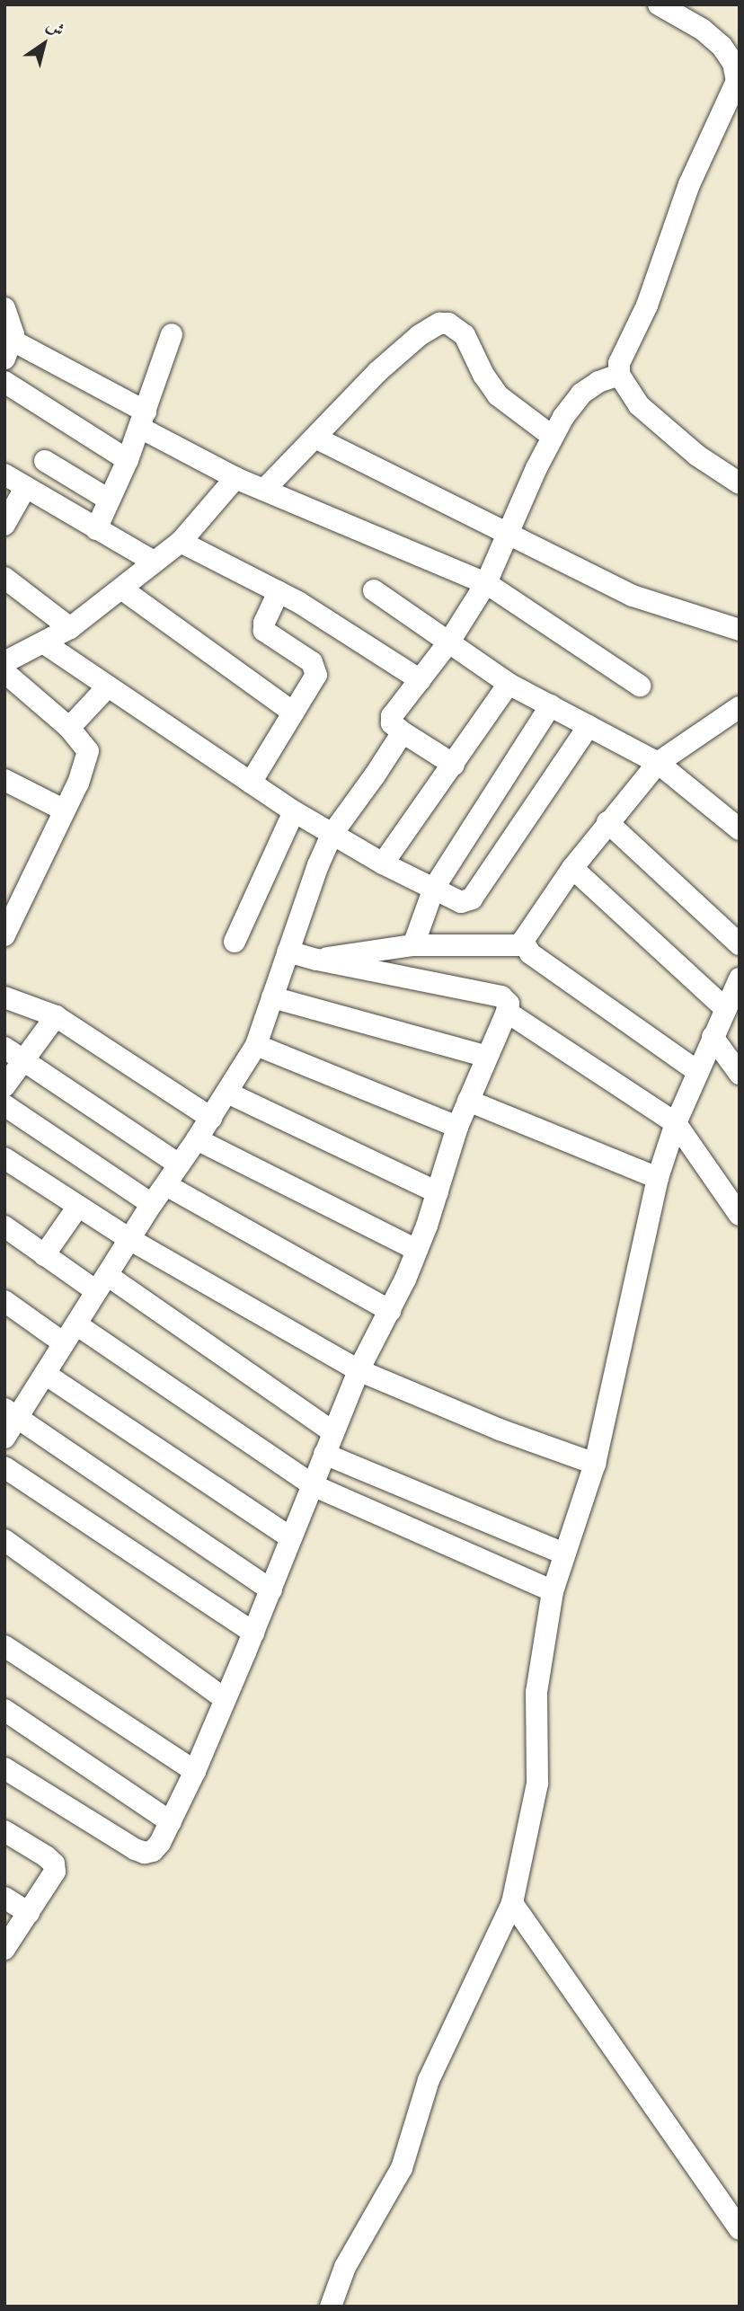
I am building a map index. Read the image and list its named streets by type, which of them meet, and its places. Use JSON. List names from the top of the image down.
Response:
{
  "north": "top right"
}
